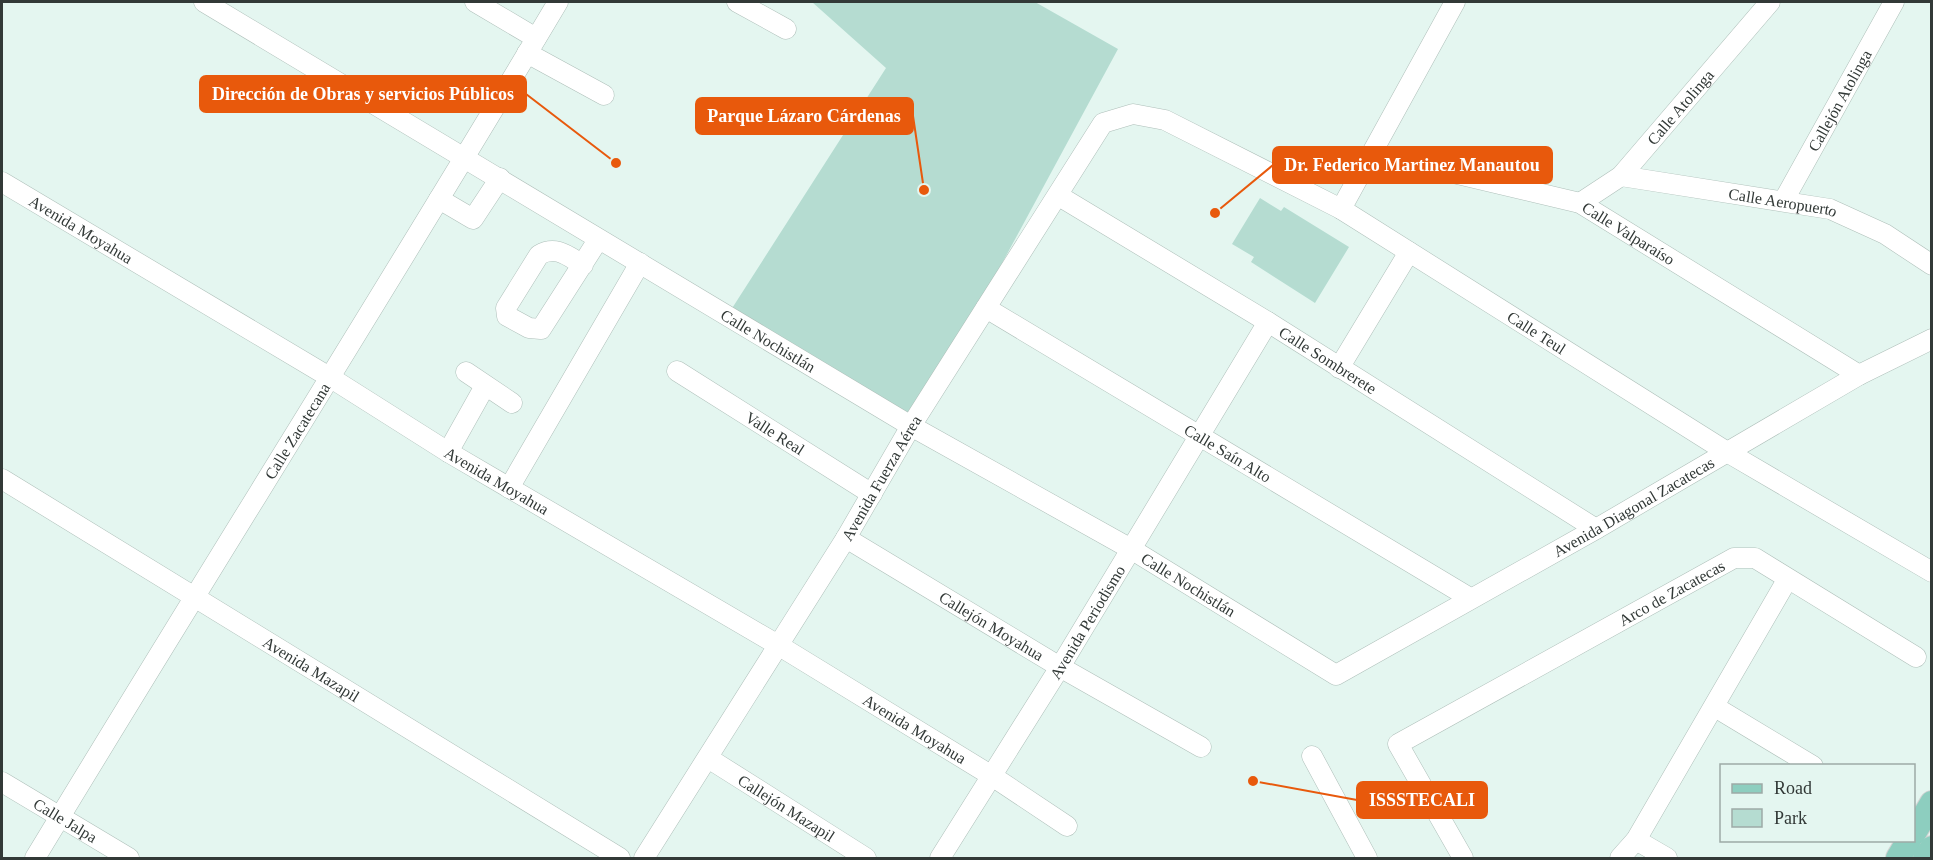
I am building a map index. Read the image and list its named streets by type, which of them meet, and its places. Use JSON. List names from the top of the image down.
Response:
{
  "streets": {
    "street": [
      "Callejón Atolinga",
      "Calle Atolinga",
      "Calle Aeropuerto",
      "Avenida Moyahua",
      "Calle Valparaíso",
      "Calle Teul",
      "Calle Nochistlán",
      "Calle Sombrerete",
      "Calle Zacatecana",
      "Valle Real",
      "Calle Saín Alto",
      "Avenida Fuerza Aérea",
      "Avenida Diagonal Zacatecas",
      "Arco de Zacatecas",
      "Avenida Periodismo",
      "Callejón Moyahua",
      "Avenida Mazapil",
      "Callejón Mazapil",
      "Calle Jalpa"
    ]
  },
  "crossings": [
    ["Callejón Atolinga", "Calle Aeropuerto"],
    ["Calle Atolinga", "Calle Aeropuerto"],
    ["Calle Atolinga", "Calle Valparaíso"],
    ["Avenida Moyahua", "Calle Zacatecana"],
    ["Avenida Moyahua", "Avenida Fuerza Aérea"],
    ["Avenida Moyahua", "Avenida Periodismo"],
    ["Calle Valparaíso", "Avenida Diagonal Zacatecas"],
    ["Calle Teul", "Avenida Fuerza Aérea"],
    ["Calle Teul", "Avenida Diagonal Zacatecas"],
    ["Calle Nochistlán", "Calle Zacatecana"],
    ["Calle Nochistlán", "Avenida Fuerza Aérea"],
    ["Calle Nochistlán", "Avenida Diagonal Zacatecas"],
    ["Calle Nochistlán", "Avenida Periodismo"],
    ["Calle Sombrerete", "Avenida Fuerza Aérea"],
    ["Calle Sombrerete", "Avenida Diagonal Zacatecas"],
    ["Calle Sombrerete", "Avenida Periodismo"],
    ["Calle Zacatecana", "Avenida Mazapil"],
    ["Calle Zacatecana", "Calle Jalpa"],
    ["Valle Real", "Avenida Fuerza Aérea"],
    ["Calle Saín Alto", "Avenida Fuerza Aérea"],
    ["Calle Saín Alto", "Avenida Diagonal Zacatecas"],
    ["Calle Saín Alto", "Avenida Periodismo"],
    ["Avenida Fuerza Aérea", "Callejón Moyahua"],
    ["Avenida Fuerza Aérea", "Callejón Mazapil"],
    ["Avenida Periodismo", "Callejón Moyahua"]
  ],
  "places": [
    "Dirección de Obras y servicios Públicos",
    "Parque Lázaro Cárdenas",
    "Dr. Federico Martinez Manautou",
    "ISSSTECALI"
  ],
  "legend": ["Road", "Park"]
}
